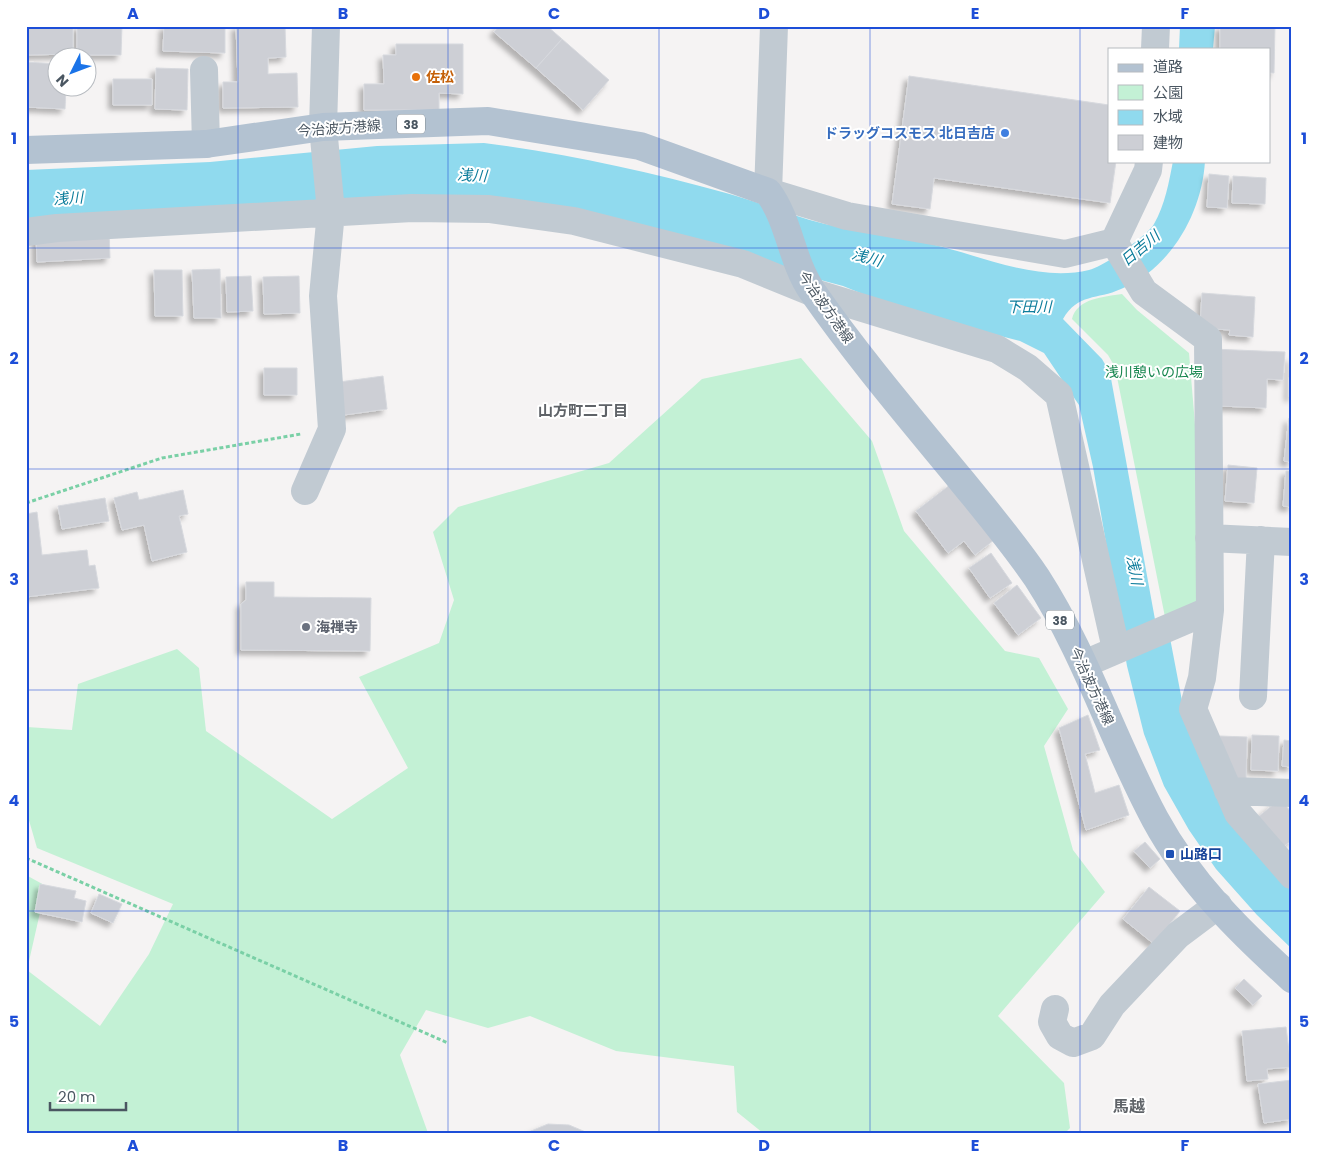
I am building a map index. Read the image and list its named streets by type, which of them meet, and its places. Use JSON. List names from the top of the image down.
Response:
{
  "streets": {
    "main road": ["38", "今治波方港線"]
  },
  "districts": ["山方町二丁目", "馬越"],
  "water": ["浅川", "日吉川", "下田川"],
  "parks": ["浅川憩いの広場"],
  "places": {
    "other": ["佐松", "ドラッグコスモス 北日吉店", "海禅寺"],
    "transit": ["山路口"]
  },
  "legend": [
    "道路",
    "公園",
    "水域",
    "建物"
  ],
  "scale_bar": "20 m",
  "north": "bottom left",
  "grid": {
    "columns": [
      "A",
      "B",
      "C",
      "D",
      "E",
      "F"
    ],
    "rows": [
      "1",
      "2",
      "3",
      "4",
      "5"
    ]
  }
}
